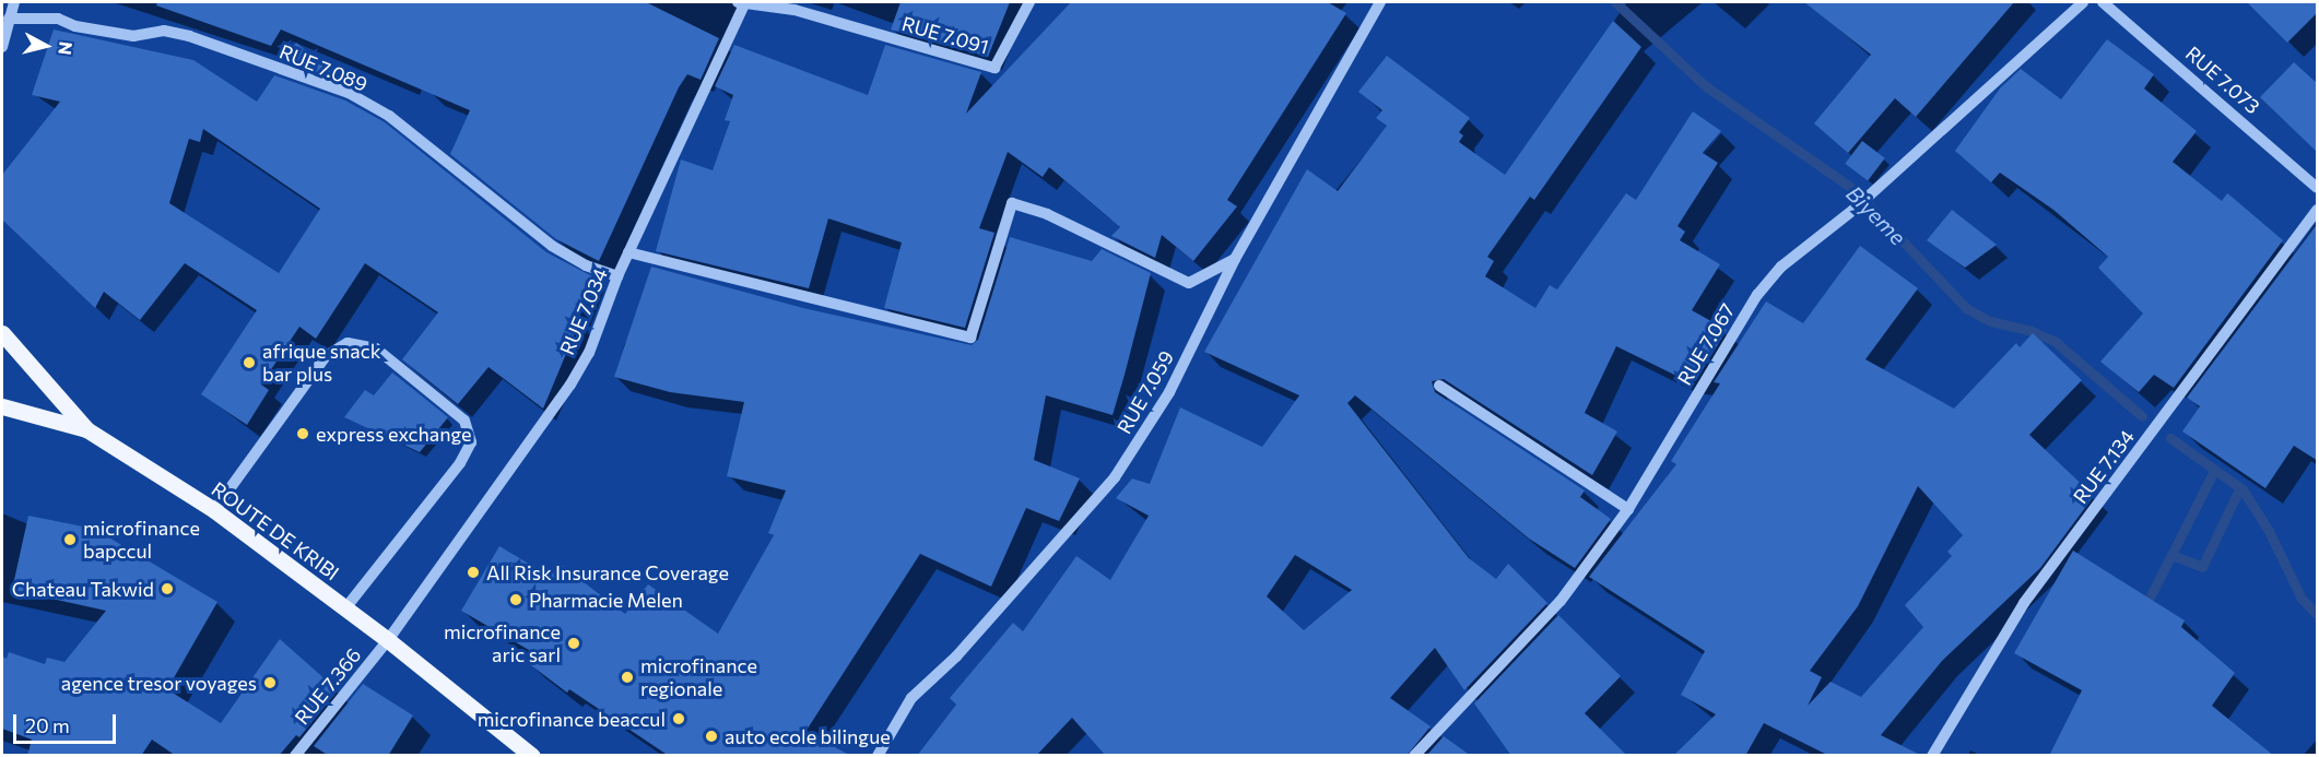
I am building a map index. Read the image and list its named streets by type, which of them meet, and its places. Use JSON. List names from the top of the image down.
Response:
{
  "streets": {
    "main road": ["ROUTE DE KRIBI"],
    "street": [
      "RUE 7.091",
      "RUE 7.089",
      "RUE 7.073",
      "RUE 7.034",
      "RUE 7.067",
      "RUE 7.059",
      "RUE 7.134",
      "RUE 7.366"
    ]
  },
  "crossings": [
    ["RUE 7.091", "RUE 7.034"],
    ["RUE 7.089", "RUE 7.034"],
    ["RUE 7.034", "ROUTE DE KRIBI"],
    ["RUE 7.034", "RUE 7.366"],
    ["ROUTE DE KRIBI", "RUE 7.366"]
  ],
  "water": ["Biyeme"],
  "places": [
    "afrique snack bar plus",
    "express exchange",
    "microfinance bapccul",
    "All Risk Insurance Coverage",
    "Chateau Takwid",
    "Pharmacie Melen",
    "microfinance aric sarl",
    "microfinance regionale",
    "agence tresor voyages",
    "microfinance beaccul",
    "auto ecole bilingue"
  ],
  "scale_bar": "20 m",
  "north": "right"
}
